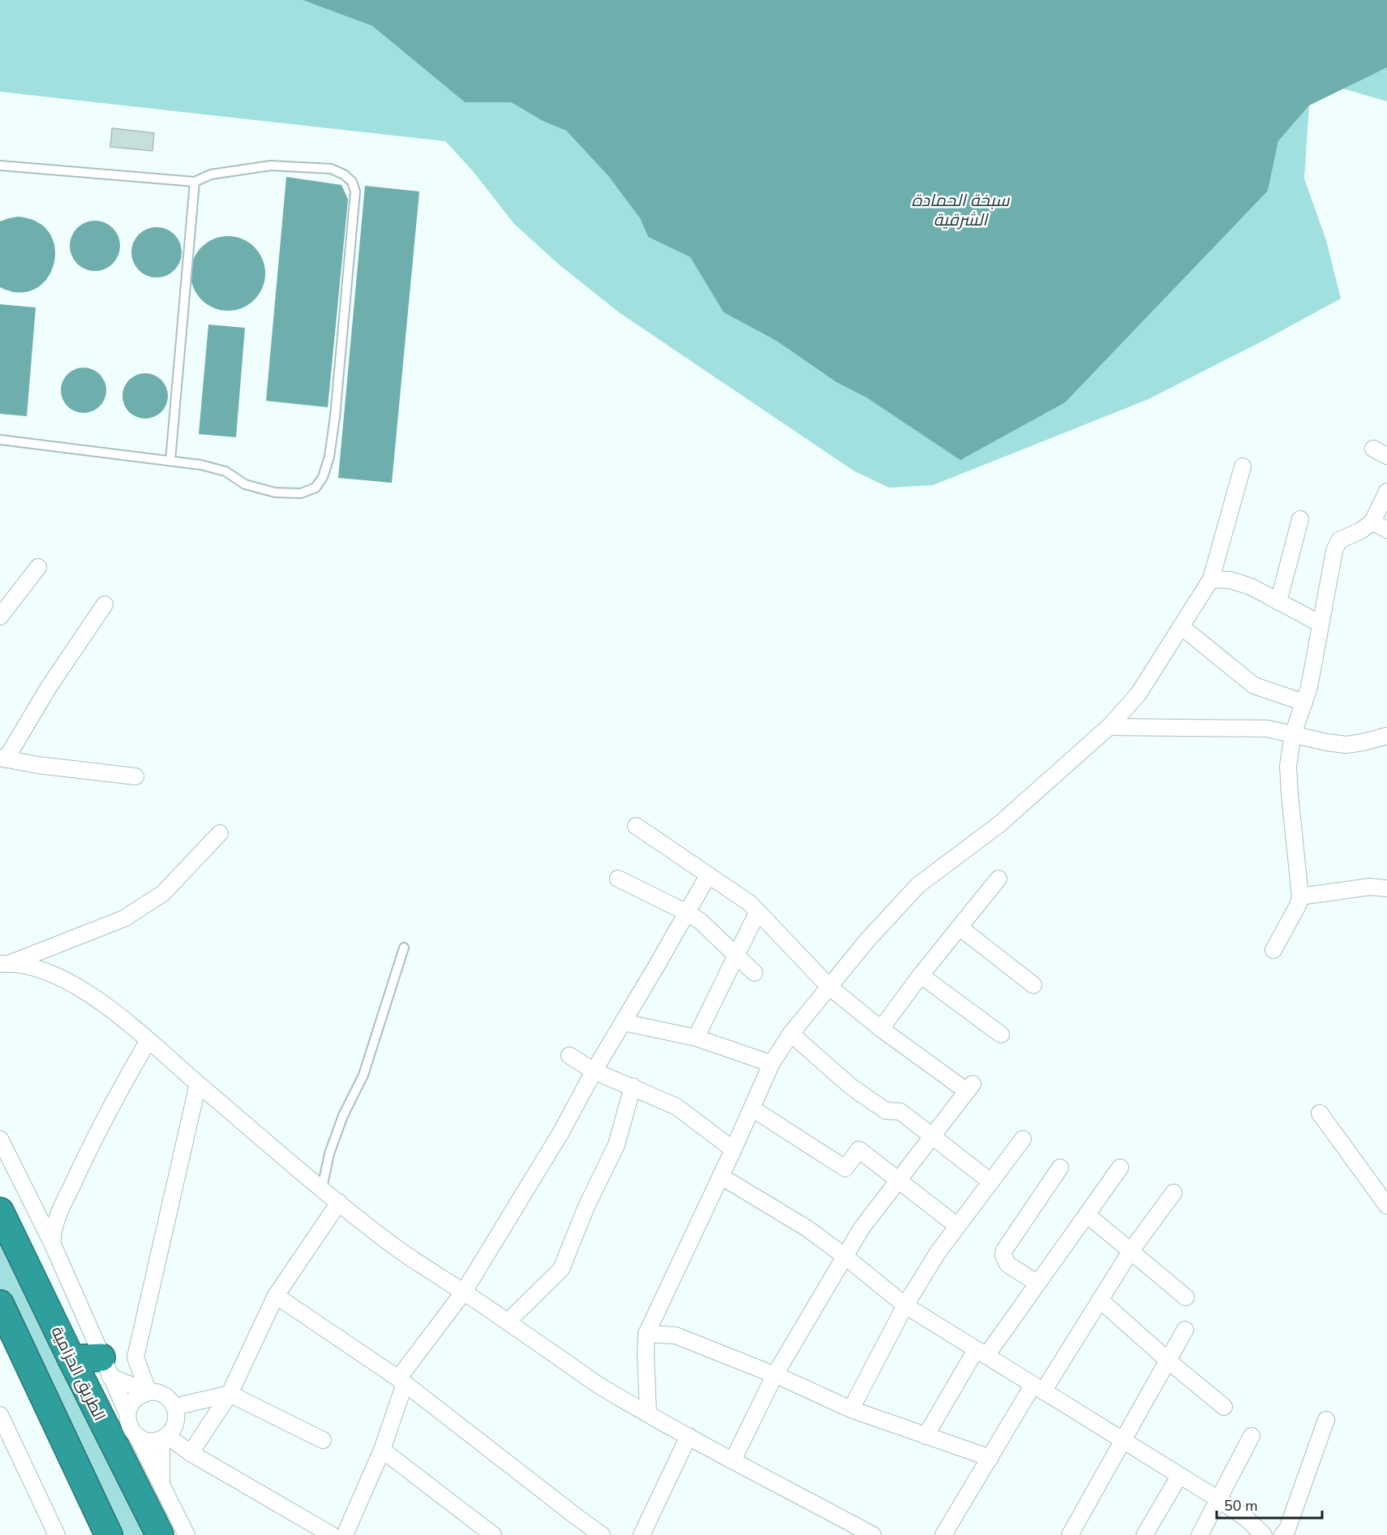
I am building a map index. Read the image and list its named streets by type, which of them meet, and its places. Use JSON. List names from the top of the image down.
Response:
{
  "streets": {
    "highway": ["الطريق الحزامية"]
  },
  "water": ["سبخة الحمادة الشرقية"],
  "scale_bar": "50 m"
}
